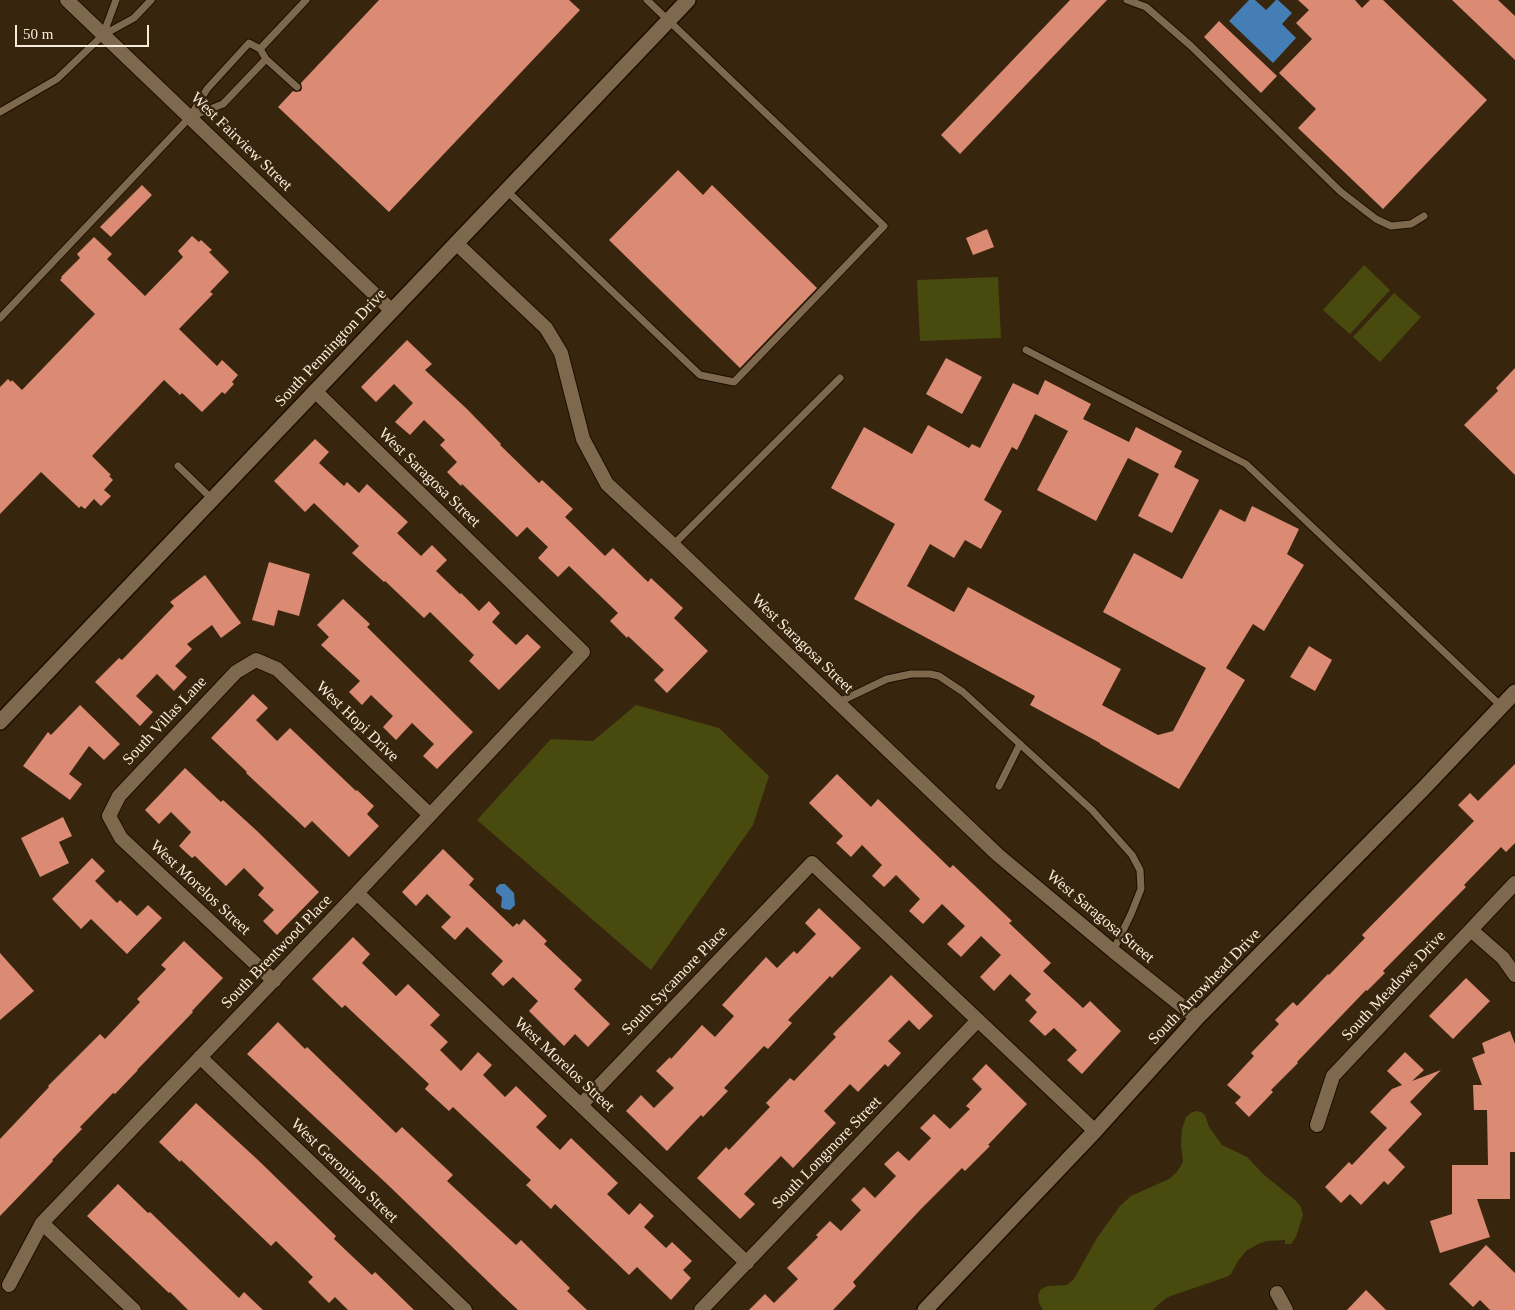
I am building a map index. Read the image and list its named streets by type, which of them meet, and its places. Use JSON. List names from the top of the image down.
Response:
{
  "streets": {
    "street": [
      "West Fairview Street",
      "South Pennington Drive",
      "West Saragosa Street",
      "South Villas Lane",
      "West Hopi Drive",
      "West Morelos Street",
      "South Brentwood Place",
      "South Sycamore Place",
      "South Meadows Drive",
      "South Arrowhead Drive",
      "South Longmore Street",
      "West Geronimo Street"
    ]
  },
  "crossings": [
    ["West Fairview Street", "South Pennington Drive"],
    ["South Pennington Drive", "West Saragosa Street"],
    ["West Saragosa Street", "South Brentwood Place"],
    ["West Saragosa Street", "South Arrowhead Drive"],
    ["South Villas Lane", "West Hopi Drive"],
    ["South Villas Lane", "West Morelos Street"],
    ["West Hopi Drive", "South Brentwood Place"],
    ["West Morelos Street", "South Brentwood Place"],
    ["West Morelos Street", "South Sycamore Place"],
    ["West Morelos Street", "South Longmore Street"],
    ["South Brentwood Place", "West Geronimo Street"],
    ["South Sycamore Place", "South Longmore Street"]
  ],
  "scale_bar": "50 m"
}
